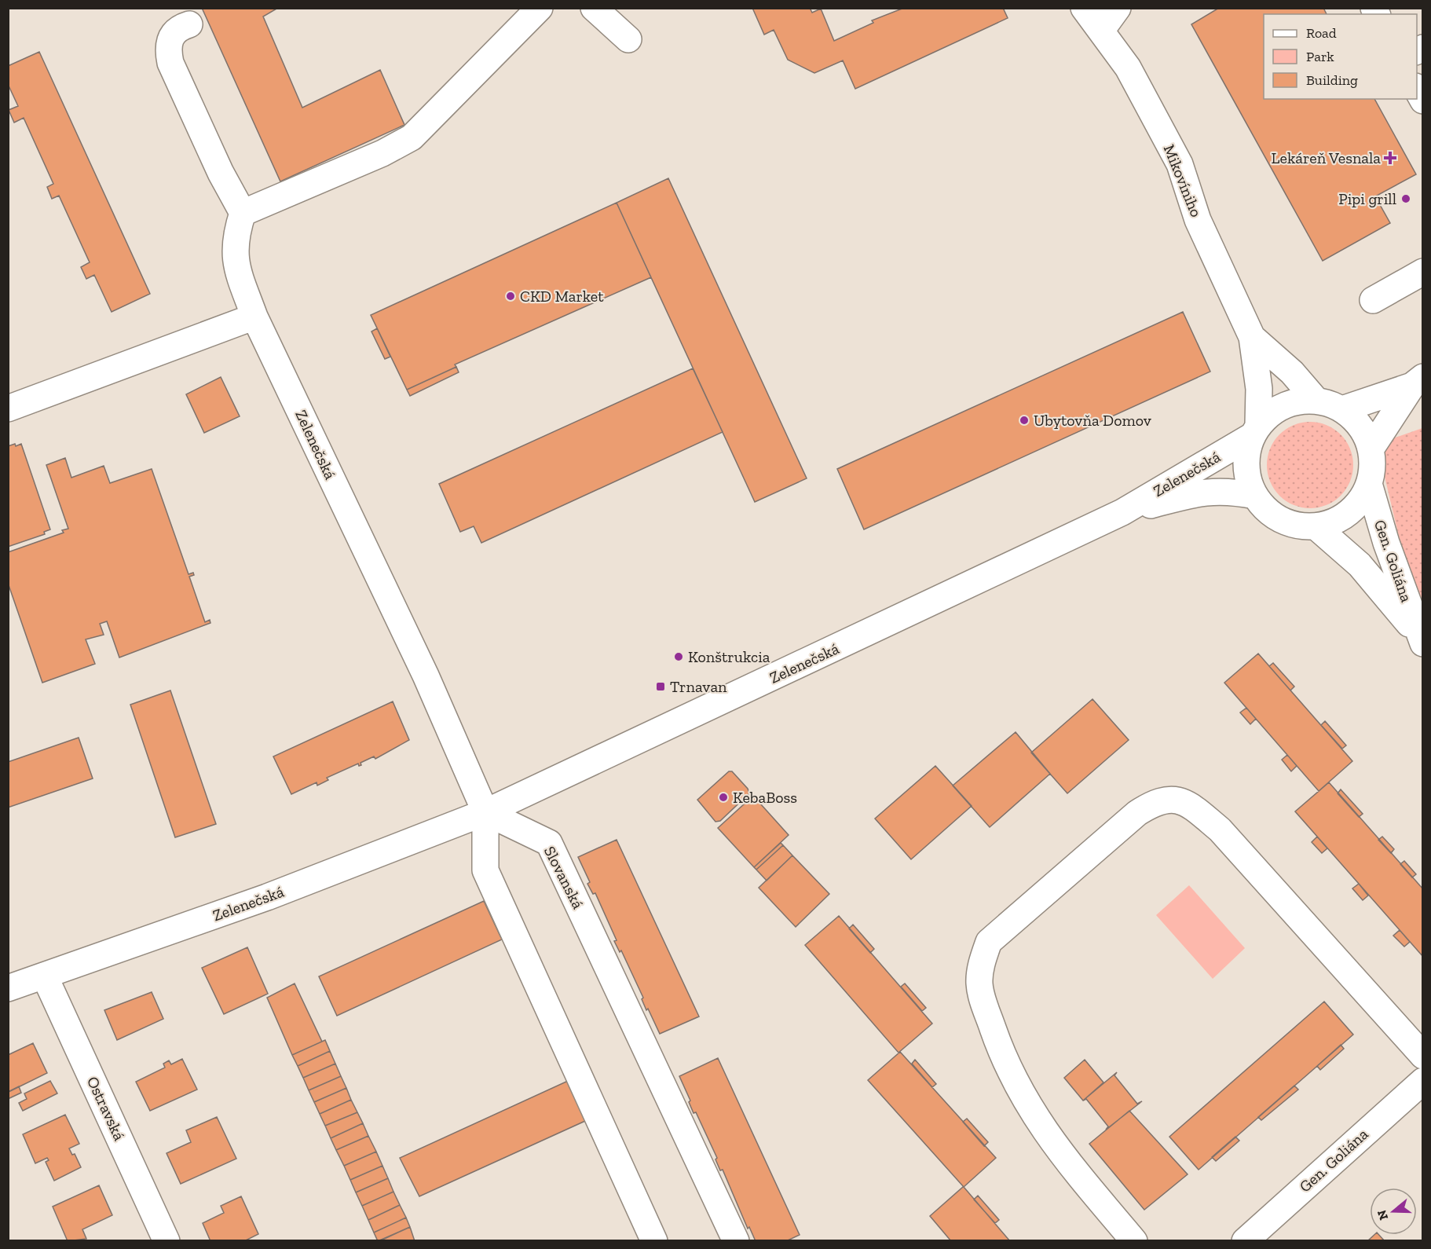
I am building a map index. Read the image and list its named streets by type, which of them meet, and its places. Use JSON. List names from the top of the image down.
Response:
{
  "streets": {
    "street": [
      "Mikovíniho",
      "Zelenečská",
      "Gen. Goliána",
      "Slovanská",
      "Ostravská"
    ]
  },
  "crossings": [
    ["Mikovíniho", "Zelenečská"],
    ["Mikovíniho", "Gen. Goliána"],
    ["Zelenečská", "Gen. Goliána"],
    ["Zelenečská", "Slovanská"],
    ["Zelenečská", "Ostravská"]
  ],
  "places": {
    "health": ["Lekáreň Vesnala"],
    "other": [
      "Pipi grill",
      "CKD Market",
      "Ubytovňa Domov",
      "Konštrukcia",
      "KebaBoss"
    ],
    "transit": ["Trnavan"]
  },
  "legend": ["Road", "Park", "Building"],
  "north": "left"
}
